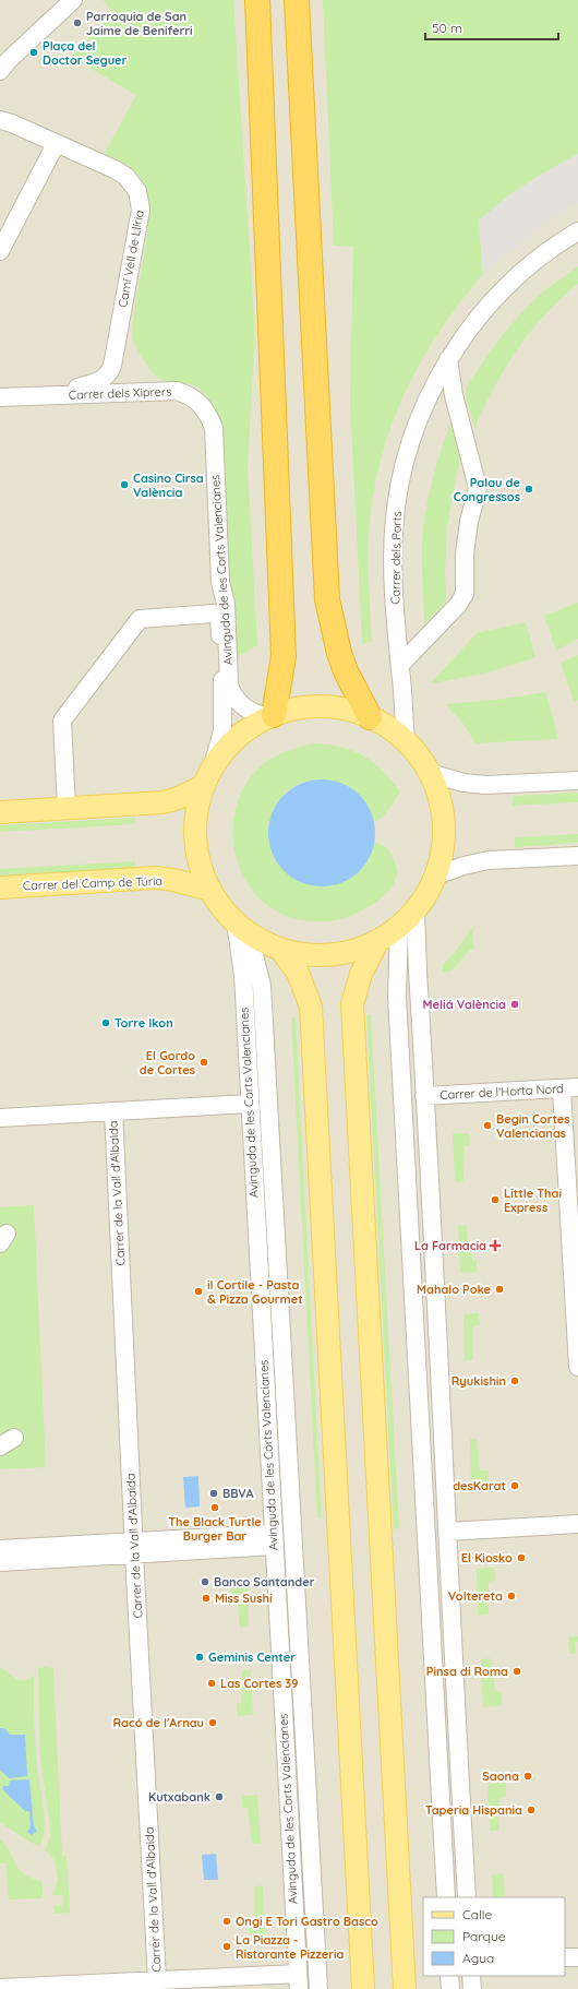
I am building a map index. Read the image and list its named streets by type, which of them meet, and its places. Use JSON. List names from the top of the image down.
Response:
{
  "streets": {
    "main road": ["Carrer del Camp de Túria"],
    "street": [
      "Camí Vell de Llíria",
      "Carrer dels Xiprers",
      "Carrer dels Ports",
      "Avinguda de les Corts Valencianes",
      "Carrer de l'Horta Nord",
      "Carrer de la Vall d'Albaida"
    ]
  },
  "crossings": [
    ["Camí Vell de Llíria", "Carrer dels Xiprers"],
    ["Carrer dels Xiprers", "Avinguda de les Corts Valencianes"]
  ],
  "places": {
    "other": [
      "Parroquia de San Jaime de Beniferri",
      "Plaça del Doctor Seguer",
      "Casino Cirsa València",
      "Palau de Congressos",
      "Meliá València",
      "Torre Ikon",
      "El Gordo de Cortes",
      "Begin Cortes Valencianas",
      "Little Thai Express",
      "Mahalo Poke",
      "il Cortile - Pasta & Pizza Gourmet",
      "Ryukishin",
      "desKarat",
      "BBVA",
      "The Black Turtle Burger Bar",
      "El Kiosko",
      "Banco Santander",
      "Voltereta",
      "Miss Sushi",
      "Geminis Center",
      "Pinsa di Roma",
      "Las Cortes 39",
      "Racó de l'Arnau",
      "Saona",
      "Kutxabank",
      "Taperia Hispania",
      "Ongi E Tori Gastro Basco",
      "La Piazza - Ristorante Pizzeria"
    ],
    "health": ["La Farmacia"]
  },
  "legend": ["Calle", "Parque", "Agua"],
  "scale_bar": "50 m"
}
